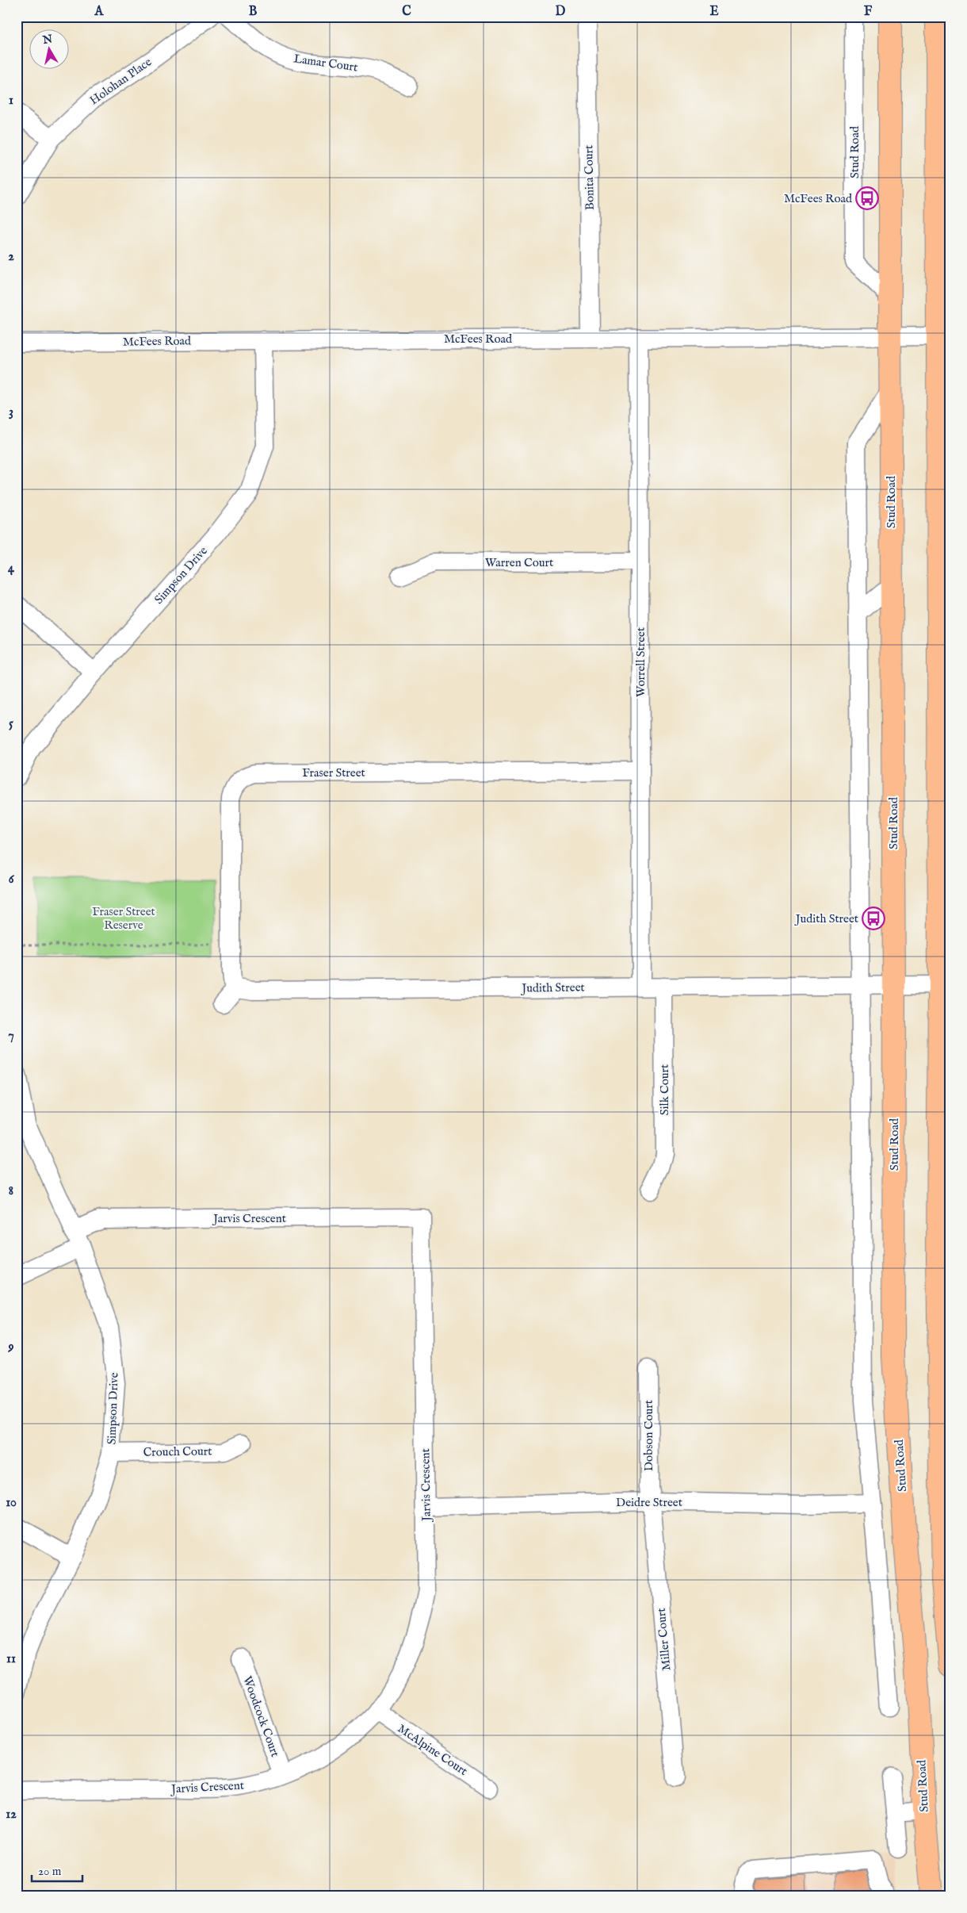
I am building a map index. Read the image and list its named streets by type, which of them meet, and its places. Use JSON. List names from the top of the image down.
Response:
{
  "streets": {
    "highway": ["Stud Road"],
    "street": [
      "Lamar Court",
      "Holohan Place",
      "Bonita Court",
      "McFees Road",
      "Warren Court",
      "Simpson Drive",
      "Worrell Street",
      "Fraser Street",
      "Judith Street",
      "Silk Court",
      "Jarvis Crescent",
      "Dobson Court",
      "Crouch Court",
      "Deidre Street",
      "Miller Court",
      "Woodcock Court",
      "McAlpine Court"
    ]
  },
  "crossings": [
    ["Stud Road", "McFees Road"],
    ["Stud Road", "Judith Street"],
    ["Bonita Court", "McFees Road"],
    ["McFees Road", "Simpson Drive"],
    ["McFees Road", "Worrell Street"],
    ["Warren Court", "Worrell Street"],
    ["Simpson Drive", "Jarvis Crescent"],
    ["Simpson Drive", "Crouch Court"],
    ["Worrell Street", "Fraser Street"],
    ["Worrell Street", "Judith Street"],
    ["Fraser Street", "Judith Street"],
    ["Judith Street", "Silk Court"],
    ["Jarvis Crescent", "Deidre Street"],
    ["Jarvis Crescent", "Woodcock Court"],
    ["Jarvis Crescent", "McAlpine Court"],
    ["Dobson Court", "Deidre Street"],
    ["Dobson Court", "Miller Court"],
    ["Deidre Street", "Miller Court"]
  ],
  "parks": ["Fraser Street Reserve"],
  "places": {
    "bus stop": ["McFees Road", "Judith Street"]
  },
  "scale_bar": "20 m",
  "north": "top",
  "grid": {
    "columns": [
      "A",
      "B",
      "C",
      "D",
      "E",
      "F"
    ],
    "rows": [
      "1",
      "2",
      "3",
      "4",
      "5",
      "6",
      "7",
      "8",
      "9",
      "10",
      "11",
      "12"
    ]
  }
}
